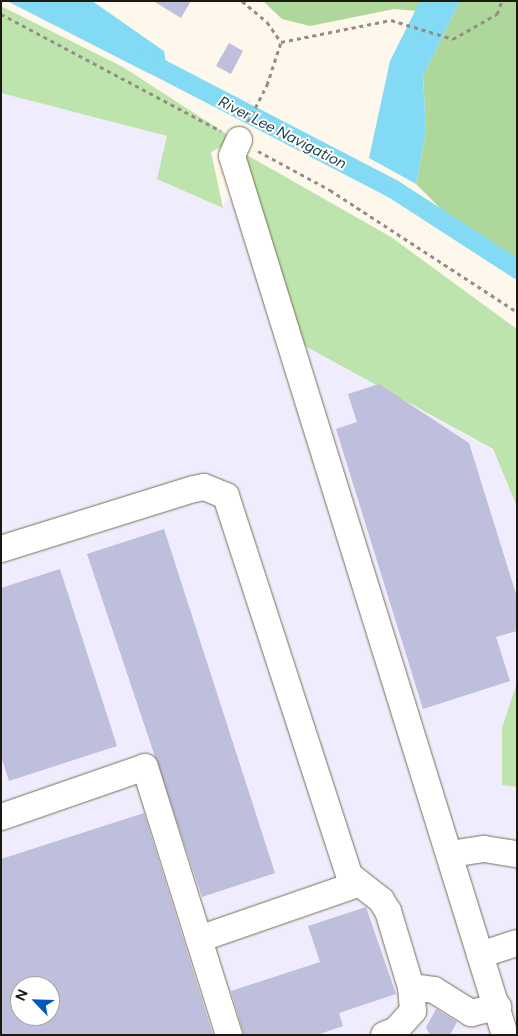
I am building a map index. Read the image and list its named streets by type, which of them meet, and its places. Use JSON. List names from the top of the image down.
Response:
{
  "water": ["River Lee Navigation"],
  "north": "top left"
}
